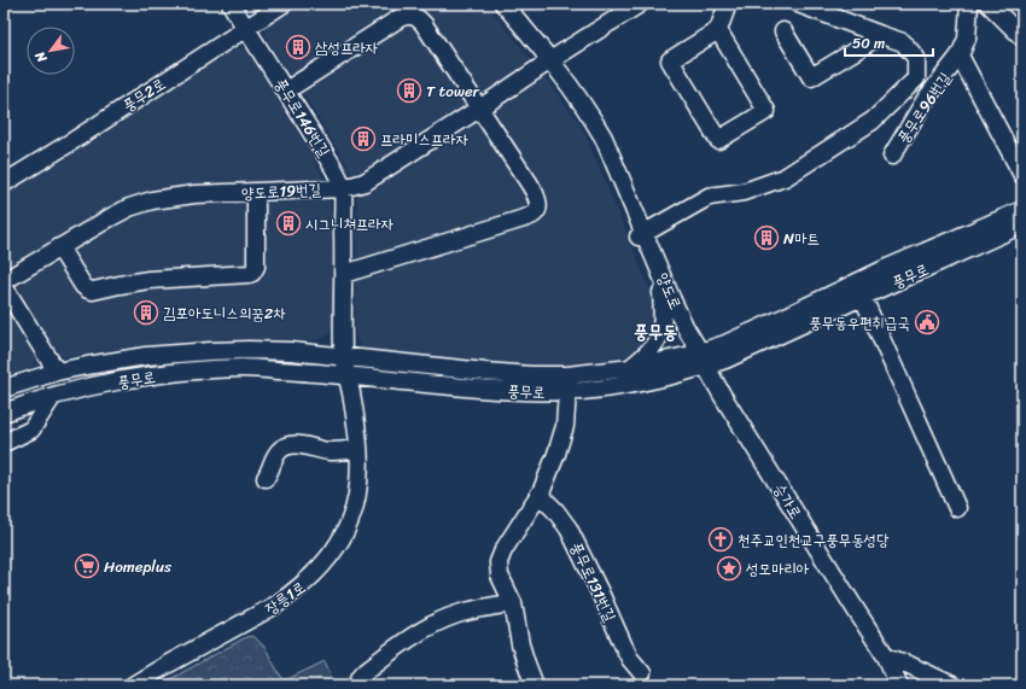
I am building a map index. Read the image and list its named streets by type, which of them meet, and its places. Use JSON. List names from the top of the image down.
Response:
{
  "streets": {
    "street": [
      "풍무2로",
      "풍무로96번길",
      "풍무로146번길",
      "양도로19번길",
      "풍무로",
      "양도로",
      "승가로",
      "풍무로131번길",
      "장릉1로"
    ]
  },
  "crossings": [
    ["풍무2로", "풍무로146번길"],
    ["풍무로146번길", "양도로19번길"],
    ["풍무로146번길", "풍무로"],
    ["풍무로146번길", "장릉1로"],
    ["양도로19번길", "양도로"],
    ["풍무로", "양도로"],
    ["풍무로", "승가로"],
    ["풍무로", "장릉1로"],
    ["양도로", "승가로"]
  ],
  "districts": ["풍무동"],
  "places": {
    "building": [
      "삼성프라자",
      "T tower",
      "프라미스프라자",
      "시그니쳐프라자",
      "N마트",
      "김포아도니스의꿈2차"
    ],
    "public building": ["풍무동우편취급국"],
    "church": ["천주교인천교구풍무동성당"],
    "supermarket": ["Homeplus"],
    "place": ["성모마리아"]
  },
  "scale_bar": "50 m",
  "north": "bottom left"
}
